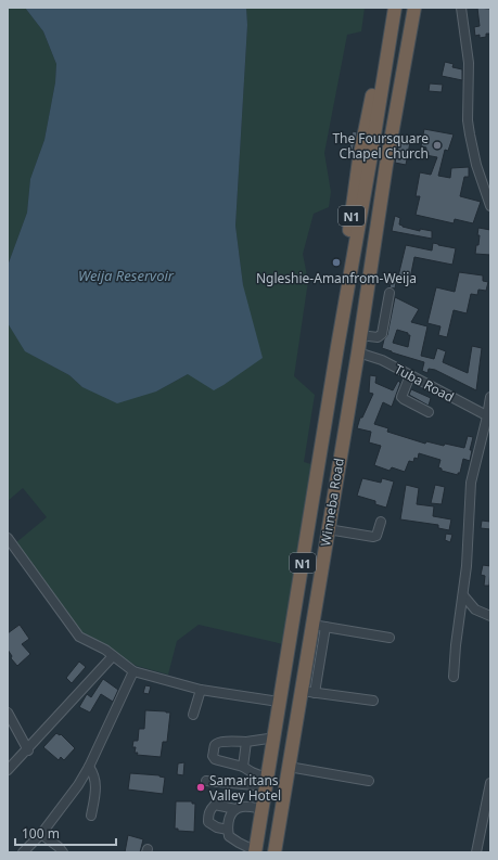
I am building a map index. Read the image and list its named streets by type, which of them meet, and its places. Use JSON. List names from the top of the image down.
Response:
{
  "streets": {
    "highway": ["N1", "Winneba Road"],
    "street": ["Tuba Road"]
  },
  "crossings": [
    ["Tuba Road", "Winneba Road"]
  ],
  "water": ["Weija Reservoir"],
  "places": ["The Foursquare Chapel Church", "Ngleshie-Amanfrom-Weija", "Samaritans Valley Hotel"],
  "scale_bar": "100 m"
}
